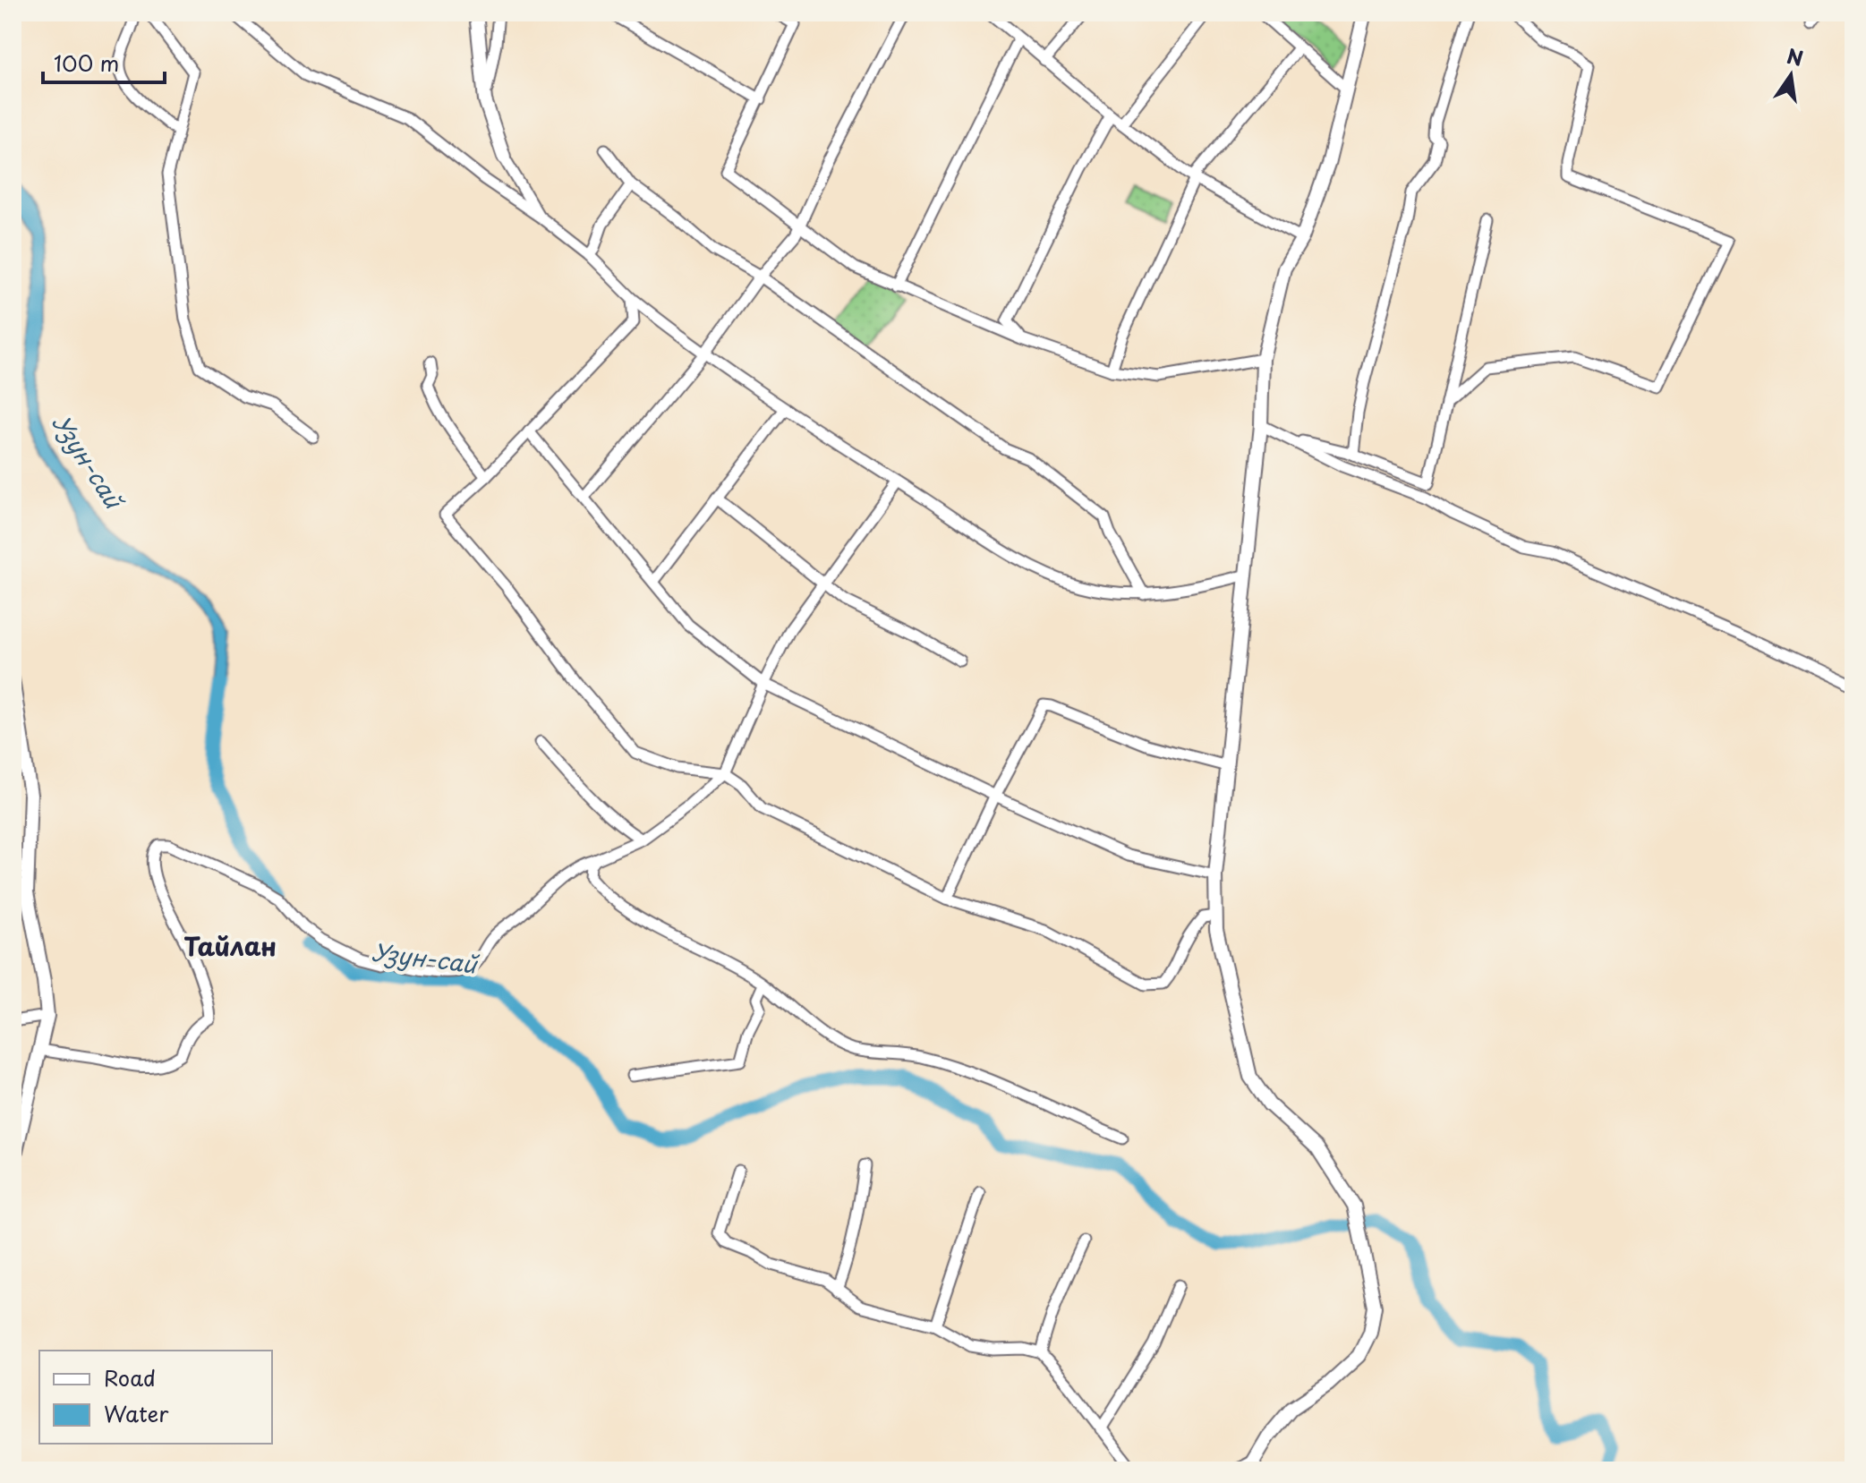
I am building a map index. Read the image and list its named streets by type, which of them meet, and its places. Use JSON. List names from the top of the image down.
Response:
{
  "districts": ["Тайлан"],
  "water": ["Узун-сай"],
  "legend": ["Road", "Water"],
  "scale_bar": "100 m",
  "north": "top"
}
